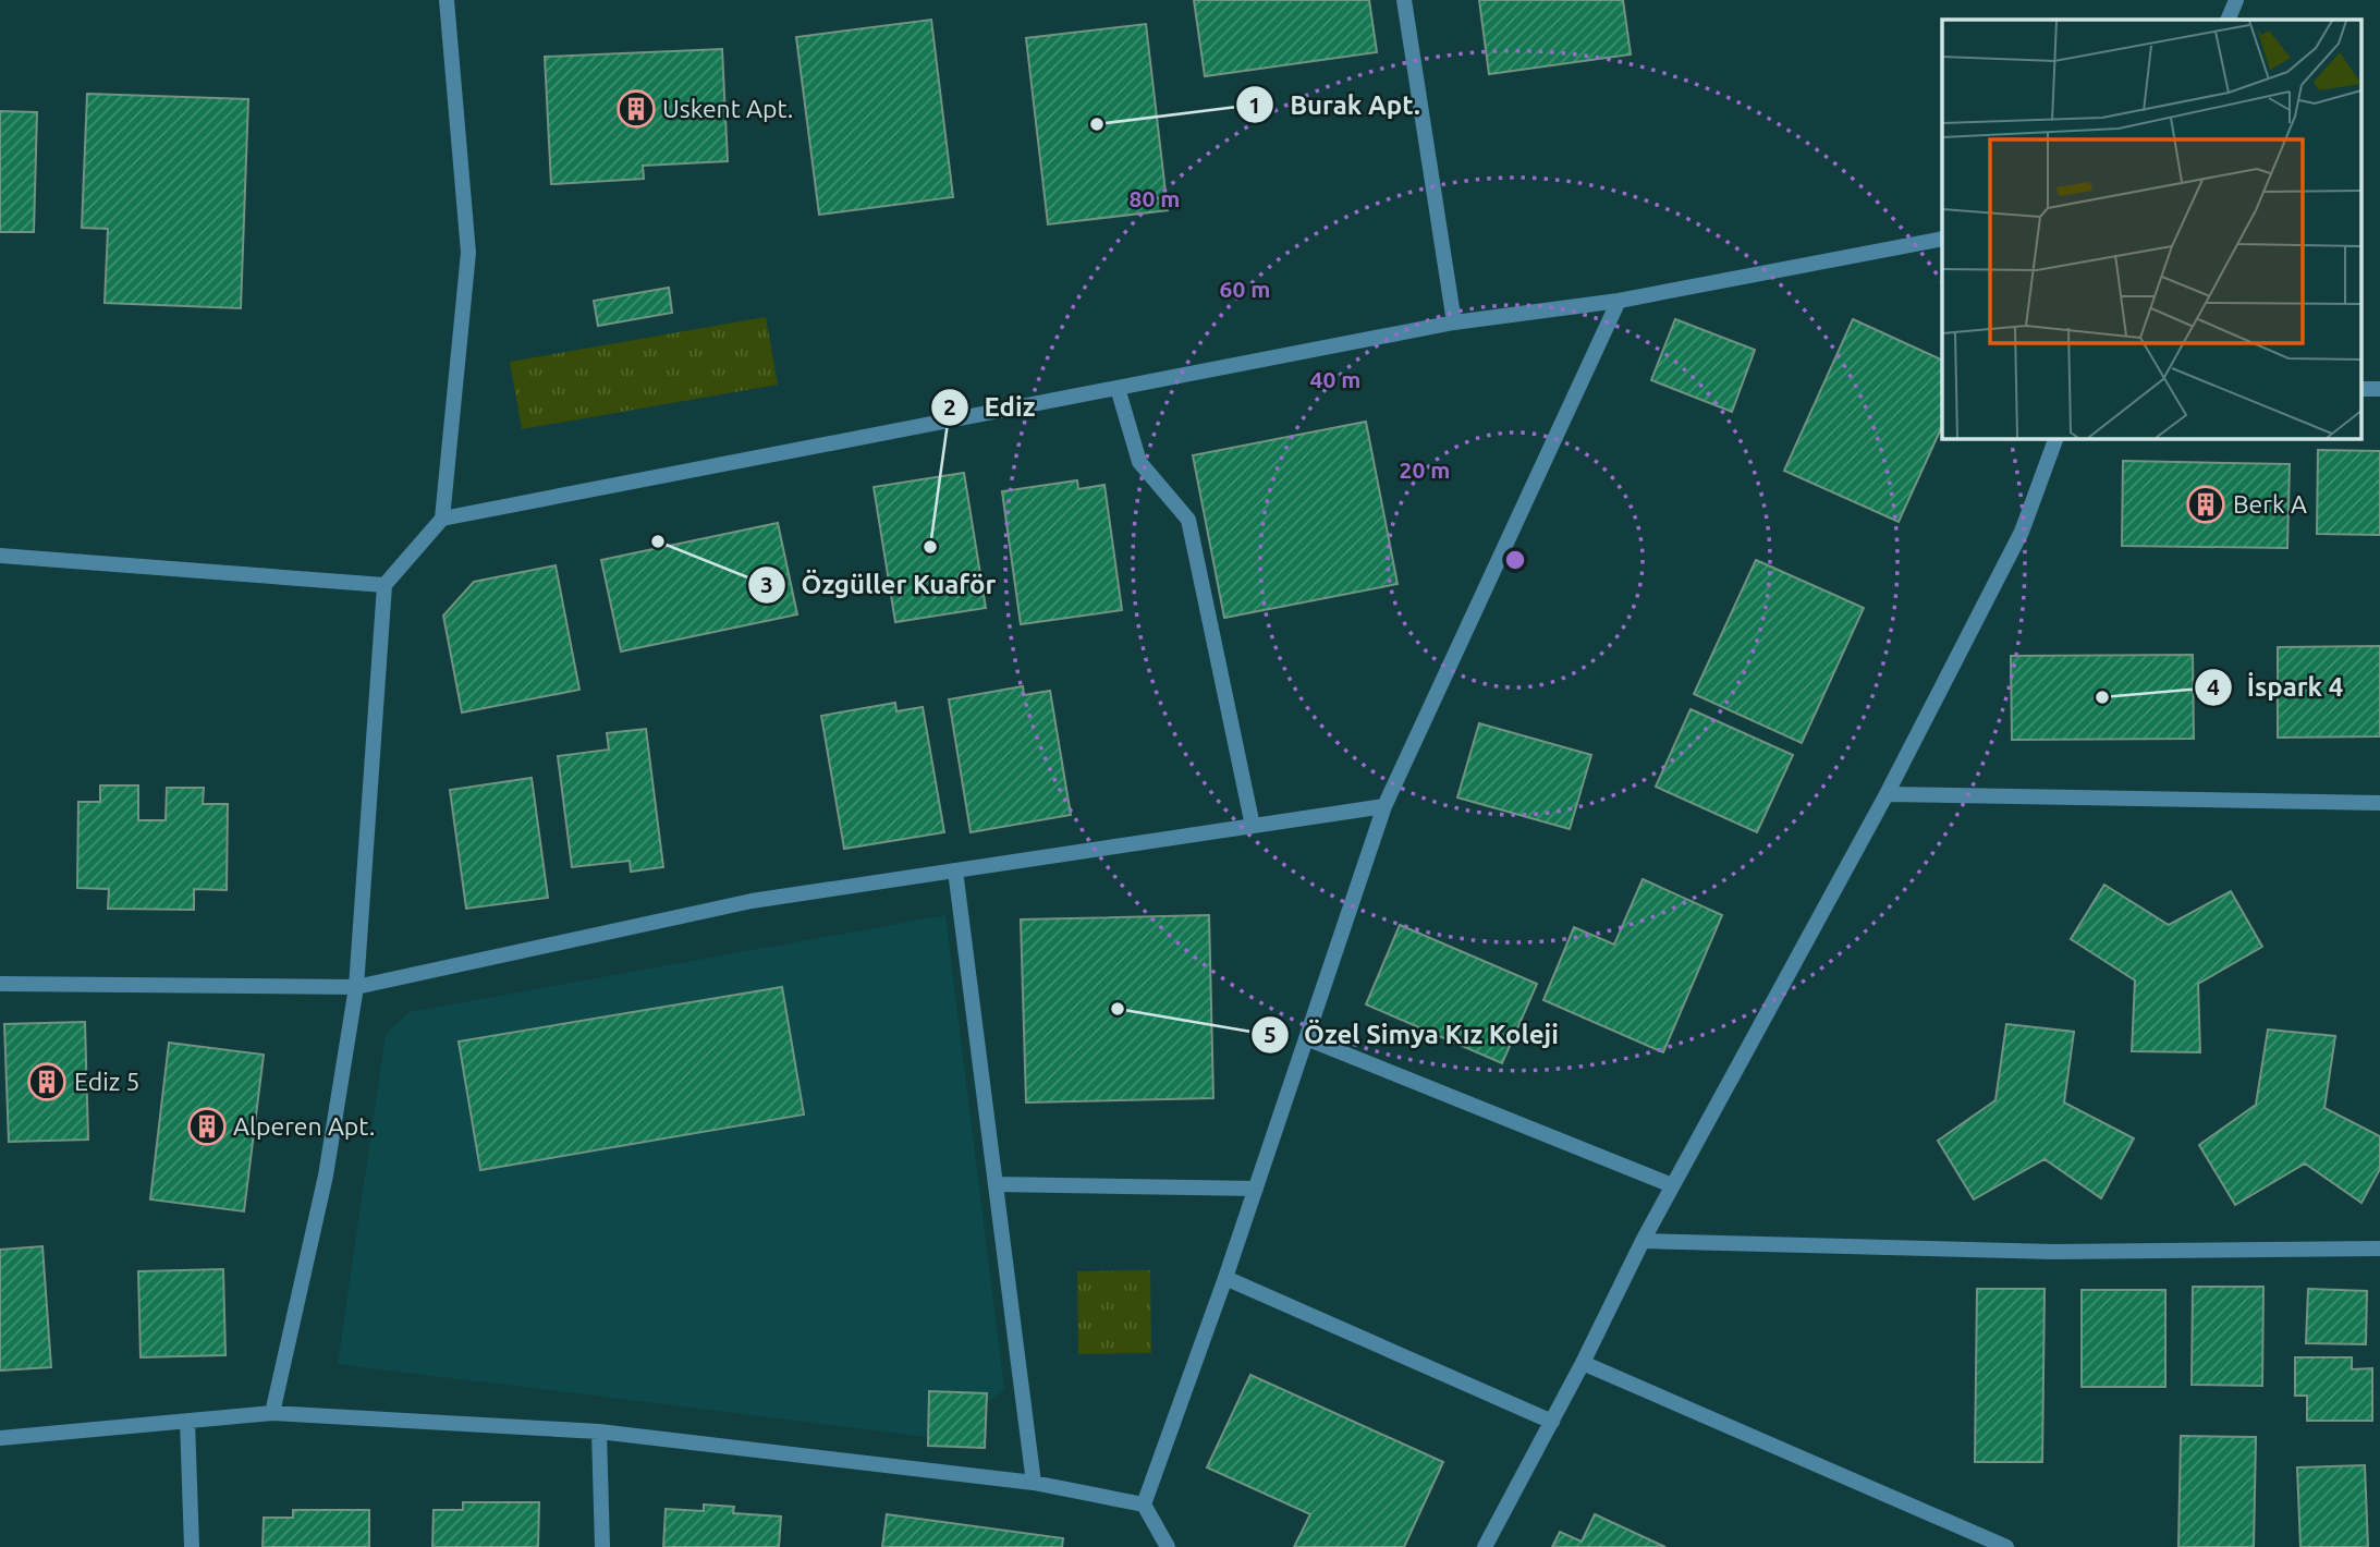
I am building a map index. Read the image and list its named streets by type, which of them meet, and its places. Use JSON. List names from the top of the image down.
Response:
{
  "places": {
    "building": [
      "Uskent Apt.",
      "Berk A",
      "Ediz 5",
      "Alperen Apt."
    ],
    "other": [
      "Burak Apt.",
      "Özgüller Kuaför",
      "Ediz",
      "İspark 4",
      "Özel Simya Kız Koleji"
    ]
  },
  "rings": [
    "80 m",
    "60 m",
    "40 m",
    "20 m"
  ]
}
